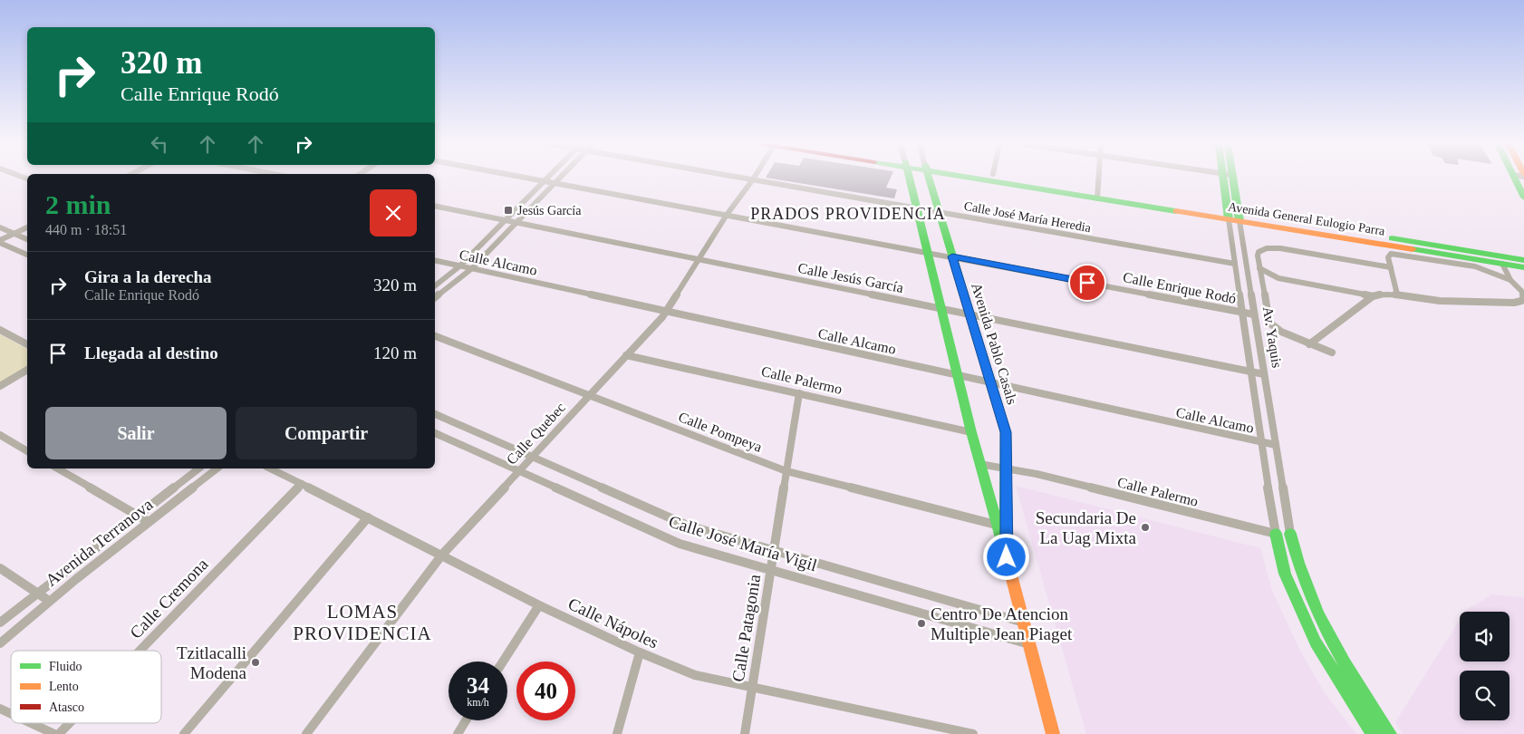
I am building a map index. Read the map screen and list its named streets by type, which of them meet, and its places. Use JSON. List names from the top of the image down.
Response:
{
  "streets": {
    "street": [
      "Calle José María Heredia",
      "Avenida General Eulogio Parra",
      "Calle Alcamo",
      "Calle Jesús García",
      "Calle Enrique Rodó",
      "Av. Yaquis",
      "Avenida Pablo Casals",
      "Calle Palermo",
      "Calle Pompeya",
      "Calle Quebec",
      "Avenida Terranova",
      "Calle José María Vigil",
      "Calle Cremona",
      "Calle Nápoles",
      "Calle Patagonia"
    ]
  },
  "crossings": [
    ["Calle José María Heredia", "Av. Yaquis"],
    ["Calle José María Heredia", "Avenida Pablo Casals"],
    ["Calle José María Heredia", "Calle Quebec"],
    ["Avenida General Eulogio Parra", "Av. Yaquis"],
    ["Calle Alcamo", "Av. Yaquis"],
    ["Calle Alcamo", "Avenida Pablo Casals"],
    ["Calle Alcamo", "Calle Quebec"],
    ["Calle Jesús García", "Av. Yaquis"],
    ["Calle Jesús García", "Avenida Pablo Casals"],
    ["Calle Jesús García", "Calle Quebec"],
    ["Calle Enrique Rodó", "Av. Yaquis"],
    ["Calle Enrique Rodó", "Avenida Pablo Casals"],
    ["Calle Enrique Rodó", "Calle Quebec"],
    ["Av. Yaquis", "Calle Palermo"],
    ["Avenida Pablo Casals", "Calle Palermo"],
    ["Avenida Pablo Casals", "Calle Pompeya"],
    ["Avenida Pablo Casals", "Calle José María Vigil"],
    ["Calle Palermo", "Calle Quebec"],
    ["Calle Palermo", "Calle Patagonia"],
    ["Calle Pompeya", "Calle Quebec"],
    ["Calle Pompeya", "Calle Patagonia"],
    ["Calle Quebec", "Calle José María Vigil"],
    ["Calle Quebec", "Calle Nápoles"],
    ["Calle José María Vigil", "Calle Patagonia"],
    ["Calle Cremona", "Calle Nápoles"],
    ["Calle Nápoles", "Calle Patagonia"]
  ],
  "districts": ["PRADOS PROVIDENCIA", "LOMAS PROVIDENCIA"],
  "places": {
    "transit": ["Jesús García"],
    "other": ["Secundaria De La Uag Mixta", "Centro De Atencion Multiple Jean Piaget", "Tzitlacalli Modena"]
  },
  "legend": ["Fluido", "Lento", "Atasco"],
  "page": {
    "turn": ["320 m", "Calle Enrique Rodó"],
    "heading": ["2 min", "440 m · 18:51"],
    "list": [
      {
        "name": "Gira a la derecha",
        "note": "Calle Enrique Rodó",
        "value": "320 m"
      },
      {
        "name": "Llegada al destino",
        "value": "120 m"
      }
    ],
    "buttons": ["Salir", "Compartir"],
    "speed": "34 km/h",
    "limit": "40"
  }
}
